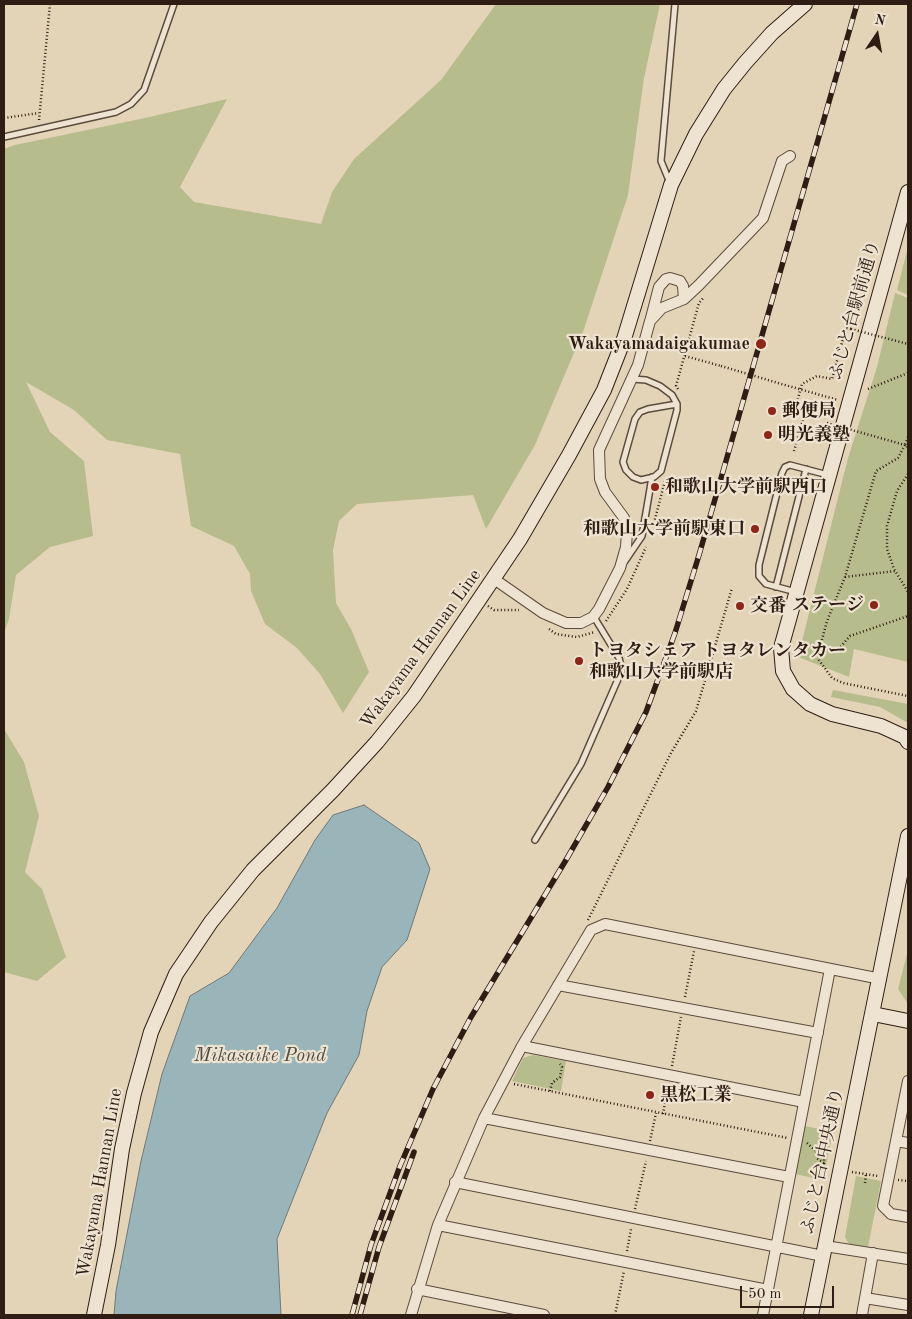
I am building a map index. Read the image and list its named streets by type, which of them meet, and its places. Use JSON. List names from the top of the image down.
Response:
{
  "streets": {
    "main road": ["ふじと台駅前通り", "Wakayama Hannan Line", "ふじと台 中央通り"]
  },
  "water": ["Mikasaike Pond"],
  "places": [
    "Wakayamadaigakumae",
    "郵便局",
    "明光義塾",
    "和歌山大学前駅西口",
    "和歌山大学前駅東口",
    "ステージ",
    "交番",
    "トヨタシェア トヨタレンタカー 和歌山大学前駅店",
    "黒松工業"
  ],
  "scale_bar": "50 m",
  "north": "top"
}
